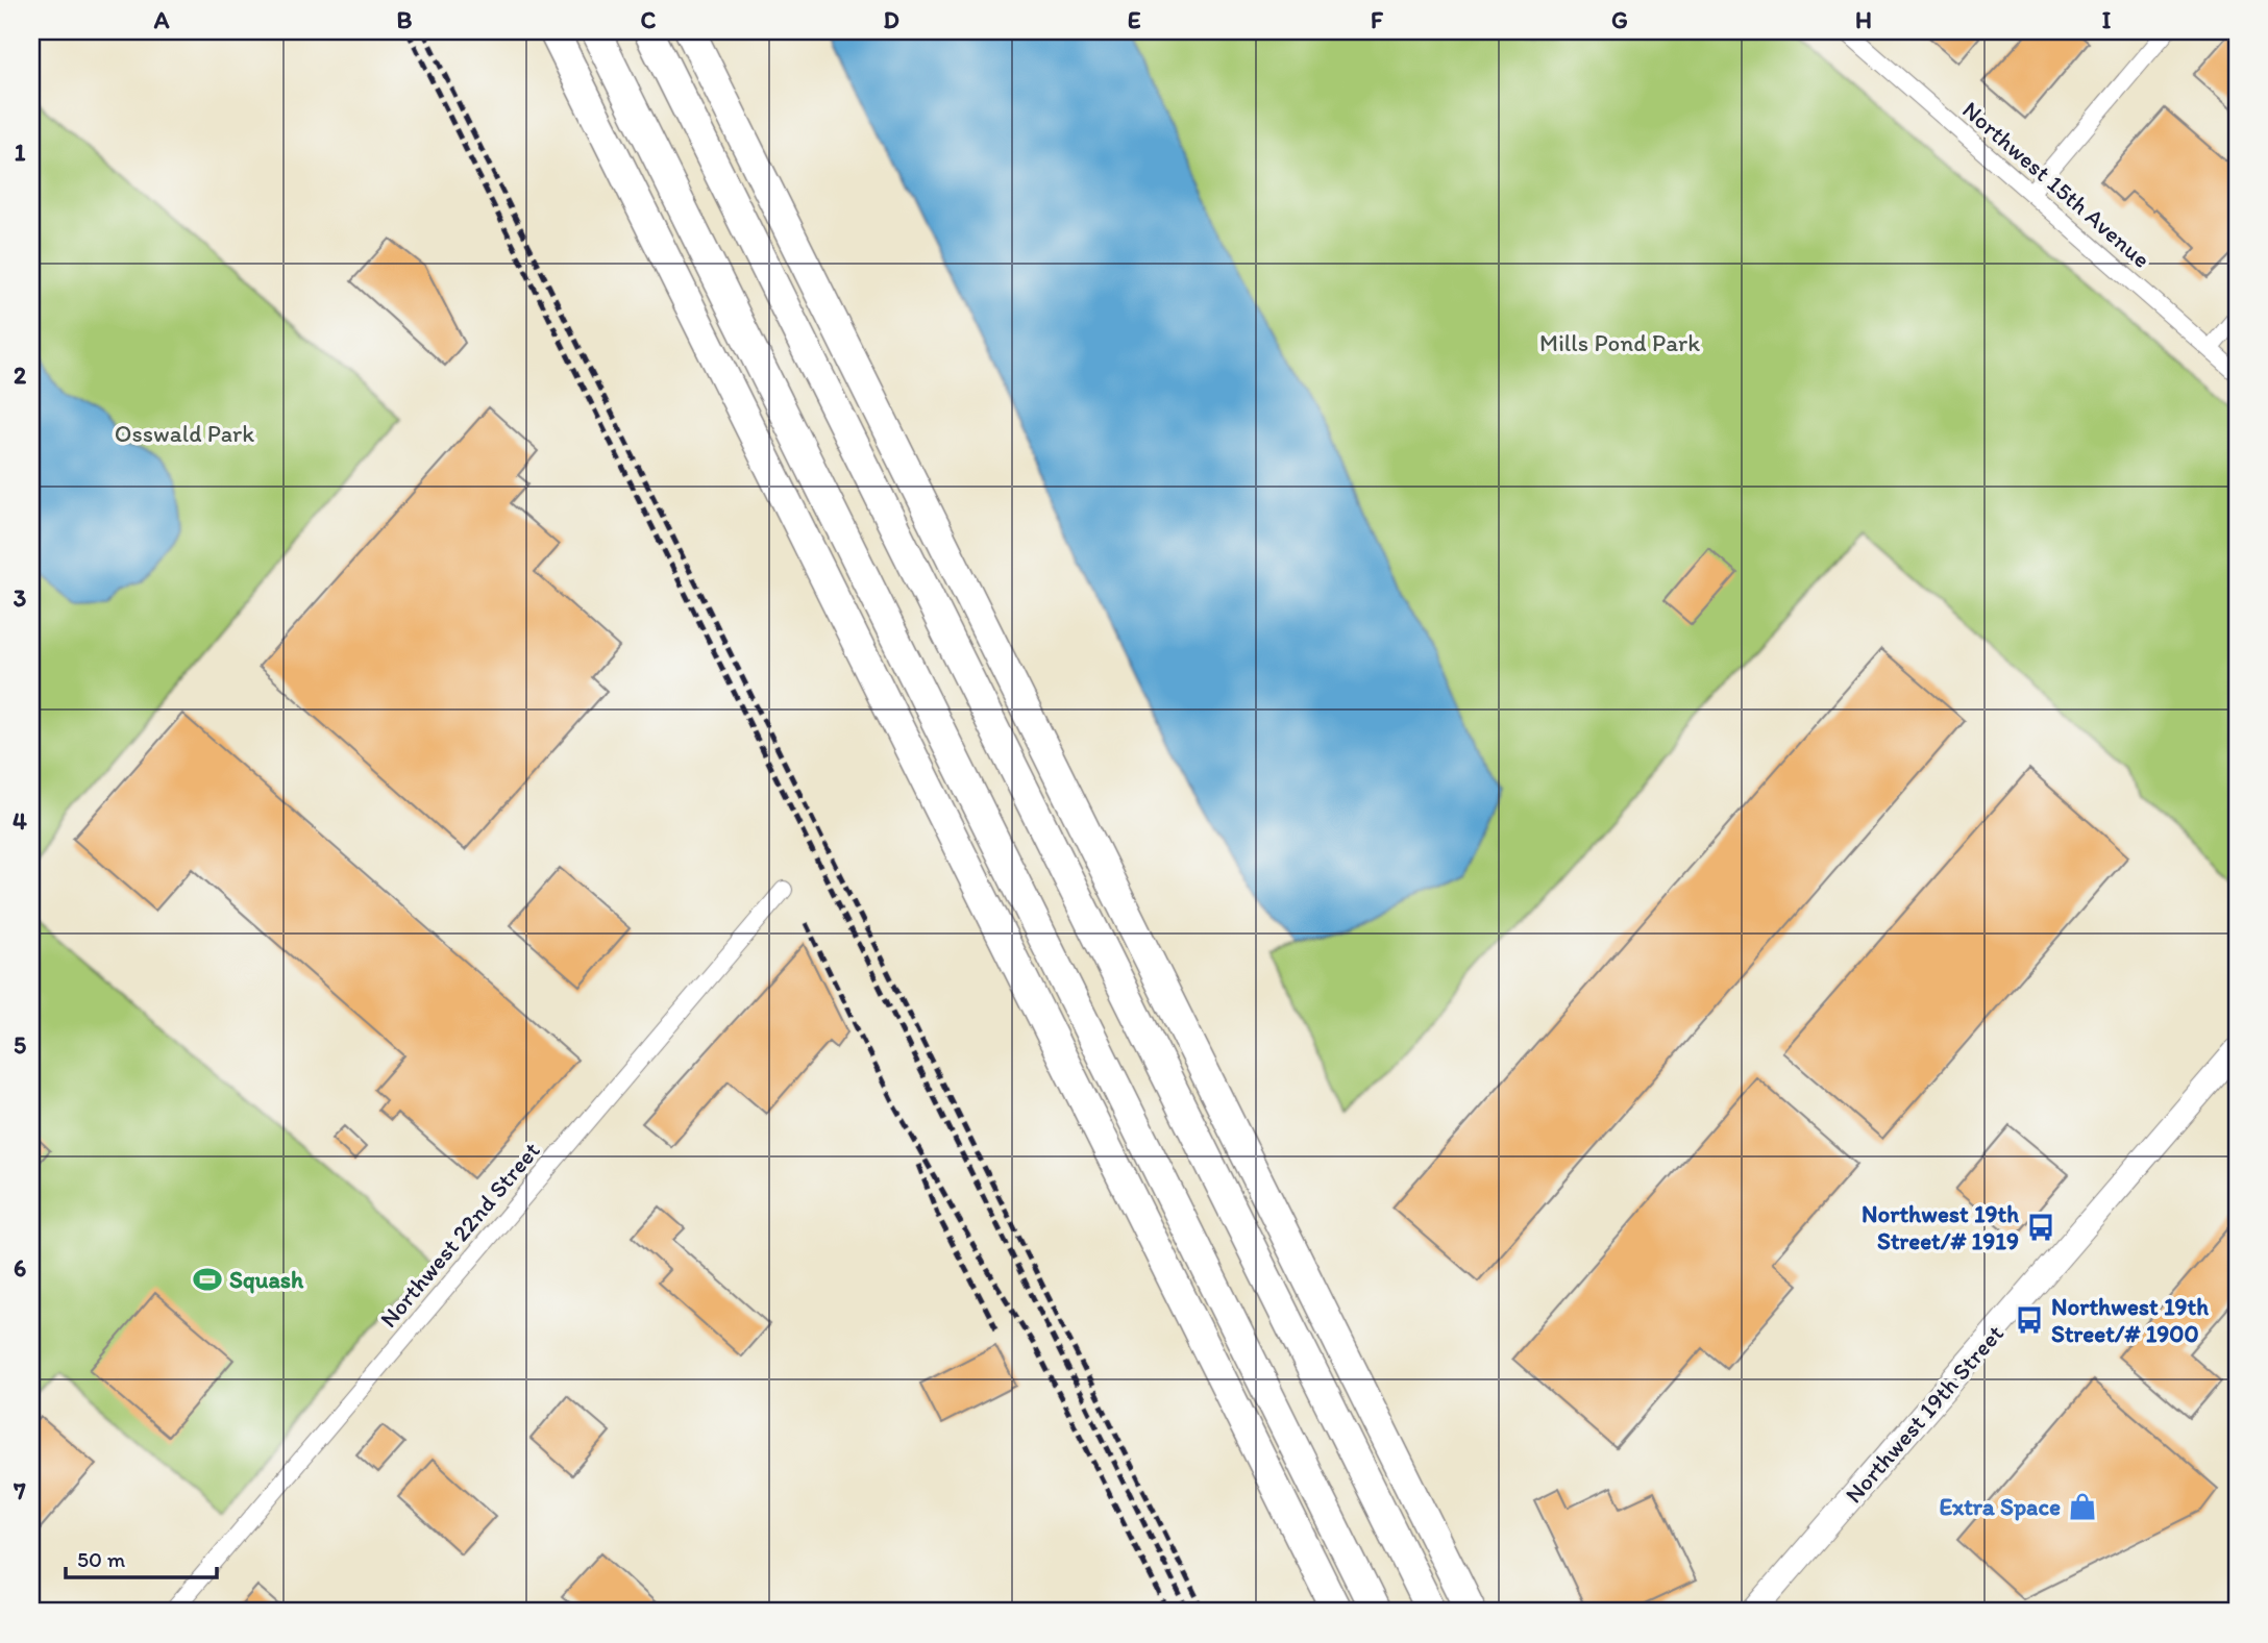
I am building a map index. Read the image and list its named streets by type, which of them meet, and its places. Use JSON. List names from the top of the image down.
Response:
{
  "streets": {
    "street": ["Northwest 15th Avenue", "Northwest 22nd Street", "Northwest 19th Street"]
  },
  "parks": ["Mills Pond Park", "Osswald Park"],
  "places": {
    "bus stop": ["Northwest 19th Street/# 1919", "Northwest 19th Street/# 1900"],
    "sports": ["Squash"],
    "shop": ["Extra Space"]
  },
  "scale_bar": "50 m",
  "grid": {
    "columns": [
      "A",
      "B",
      "C",
      "D",
      "E",
      "F",
      "G",
      "H",
      "I"
    ],
    "rows": [
      "1",
      "2",
      "3",
      "4",
      "5",
      "6",
      "7"
    ]
  }
}
